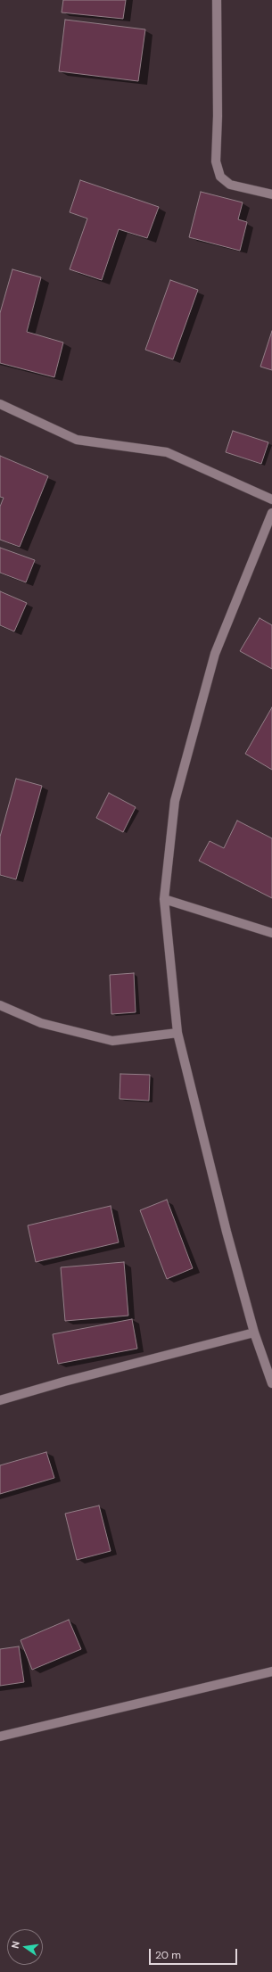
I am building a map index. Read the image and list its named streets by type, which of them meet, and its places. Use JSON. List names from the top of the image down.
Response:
{
  "scale_bar": "20 m",
  "north": "left"
}
